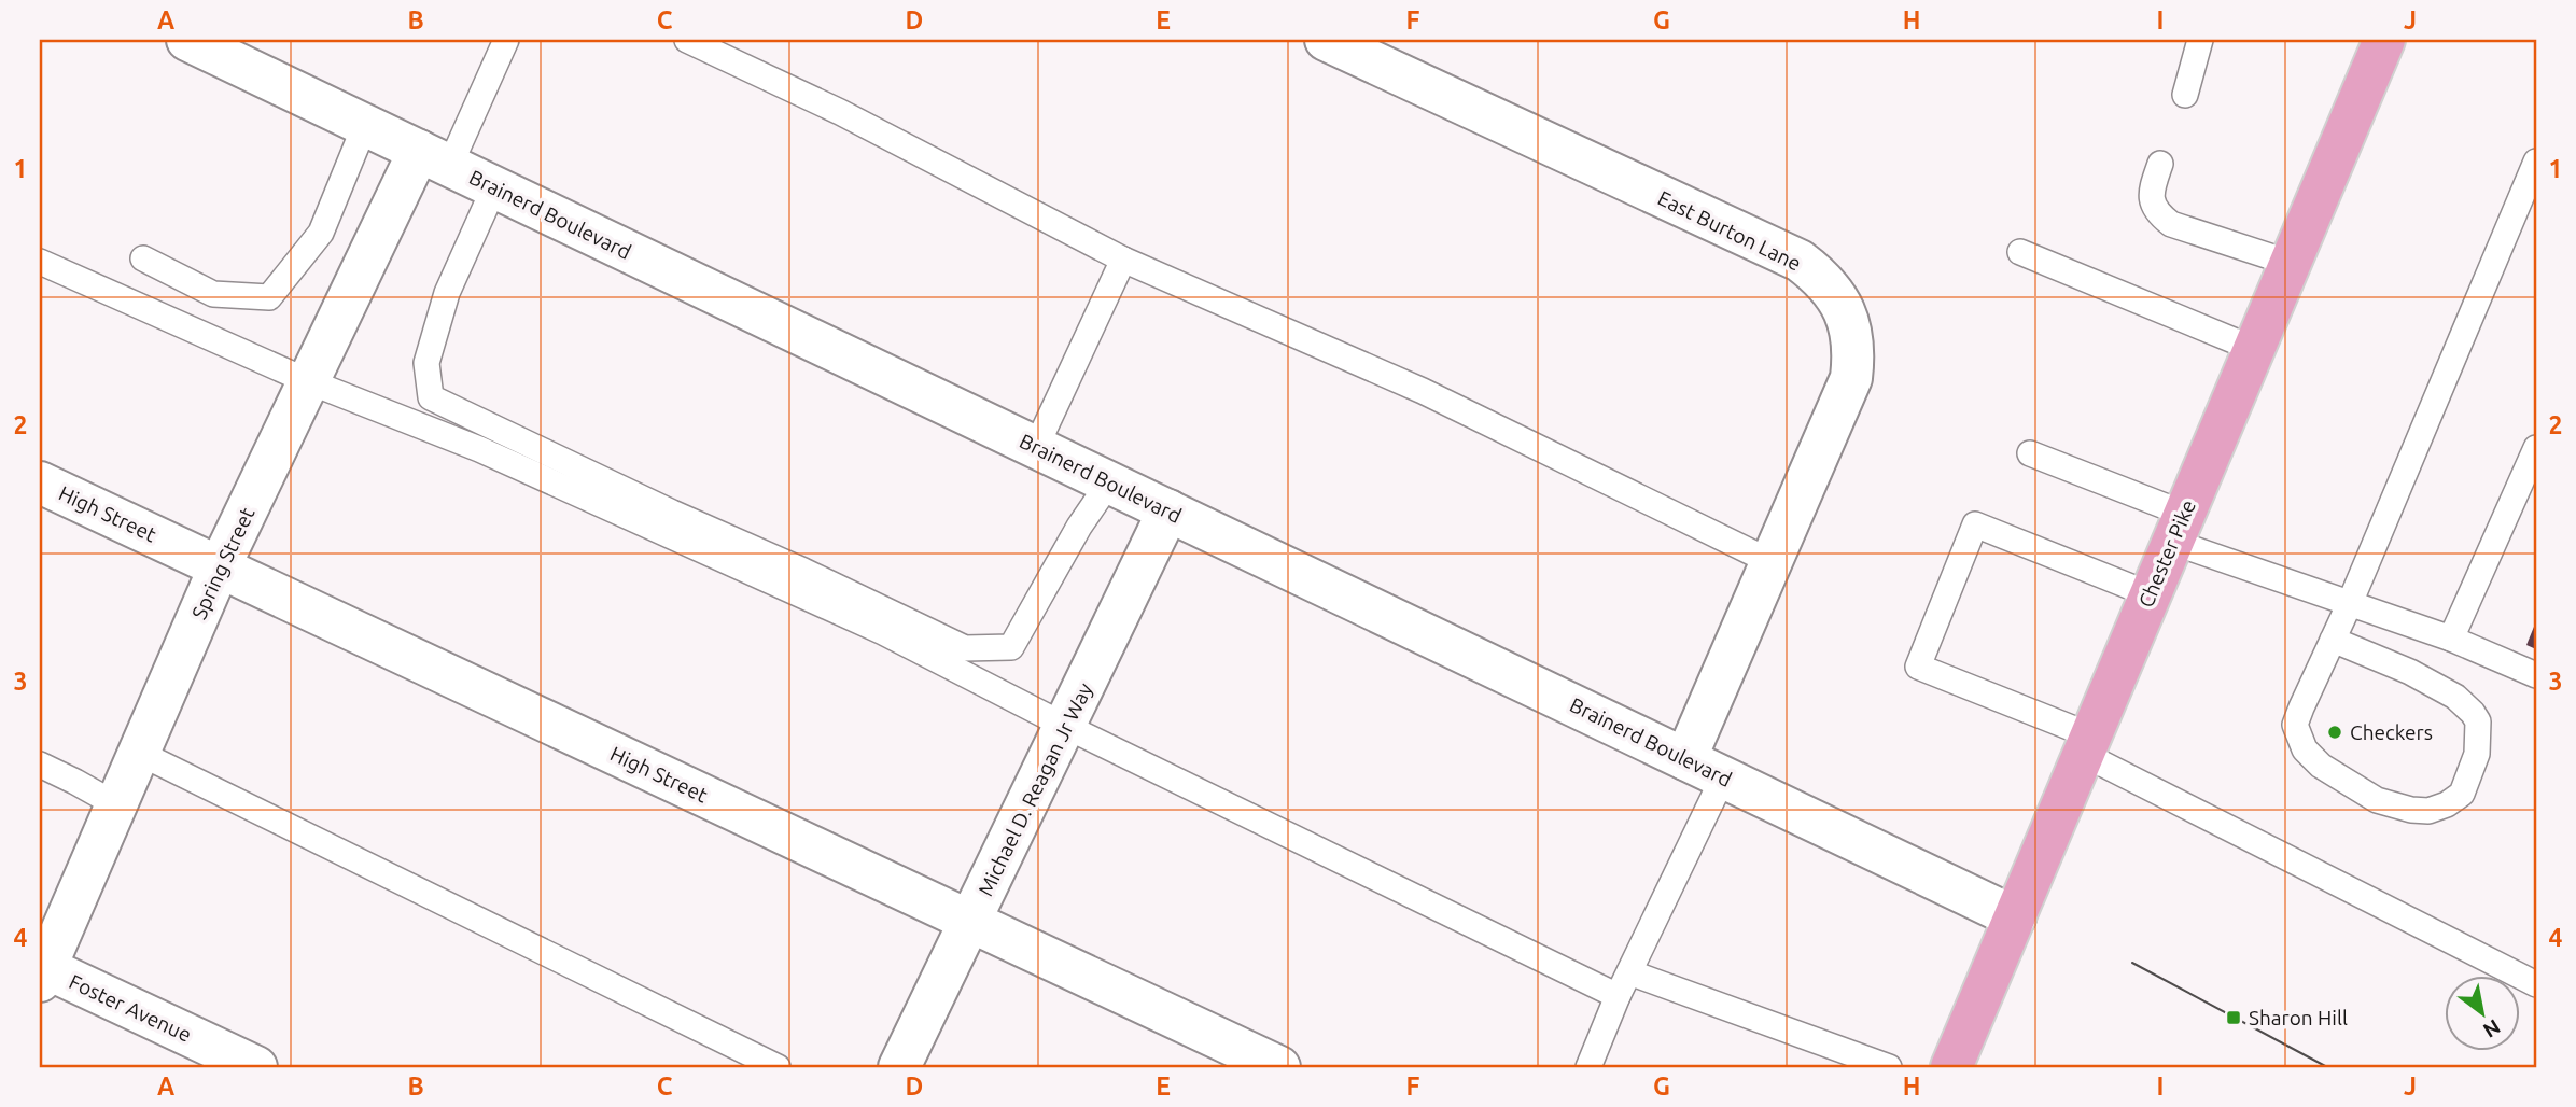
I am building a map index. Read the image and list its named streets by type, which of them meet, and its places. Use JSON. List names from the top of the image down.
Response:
{
  "streets": {
    "main road": ["Chester Pike"],
    "street": [
      "Brainerd Boulevard",
      "East Burton Lane",
      "High Street",
      "Spring Street",
      "Michael D. Reagan Jr Way",
      "Foster Avenue"
    ]
  },
  "crossings": [
    ["Brainerd Boulevard", "East Burton Lane"],
    ["Brainerd Boulevard", "Chester Pike"],
    ["Brainerd Boulevard", "Spring Street"],
    ["Brainerd Boulevard", "Michael D. Reagan Jr Way"],
    ["High Street", "Spring Street"],
    ["High Street", "Michael D. Reagan Jr Way"],
    ["Spring Street", "Foster Avenue"]
  ],
  "places": {
    "other": ["Checkers"],
    "transit": ["Sharon Hill"]
  },
  "north": "bottom right",
  "grid": {
    "columns": [
      "A",
      "B",
      "C",
      "D",
      "E",
      "F",
      "G",
      "H",
      "I",
      "J"
    ],
    "rows": [
      "1",
      "2",
      "3",
      "4"
    ]
  }
}
